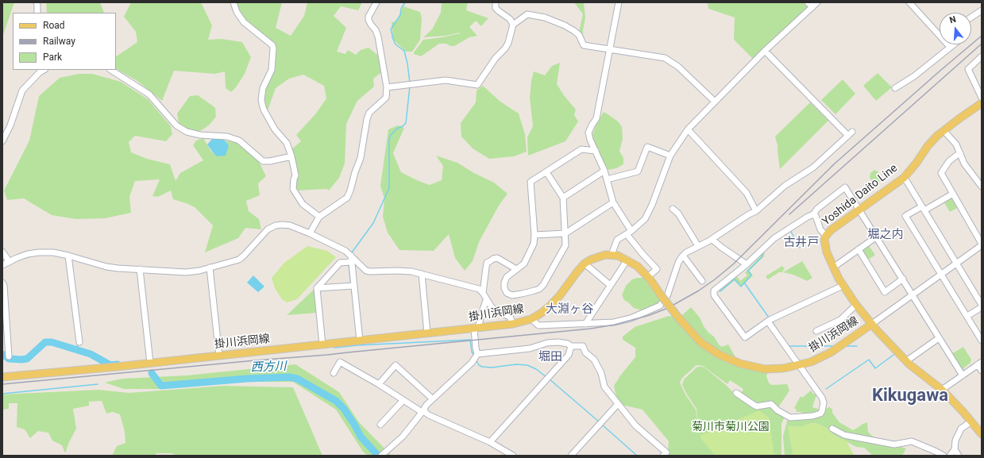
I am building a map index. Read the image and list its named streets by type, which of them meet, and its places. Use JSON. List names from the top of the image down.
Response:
{
  "streets": {
    "main road": ["Yoshida Daito Line", "掛川浜岡線"]
  },
  "crossings": [
    ["Yoshida Daito Line", "掛川浜岡線"]
  ],
  "districts": [
    "堀之内",
    "古井戸",
    "大淵ヶ谷",
    "堀田",
    "Kikugawa"
  ],
  "water": ["西方川"],
  "parks": ["菊川市菊川公園"],
  "legend": ["Road", "Railway", "Park"],
  "north": "top"
}
